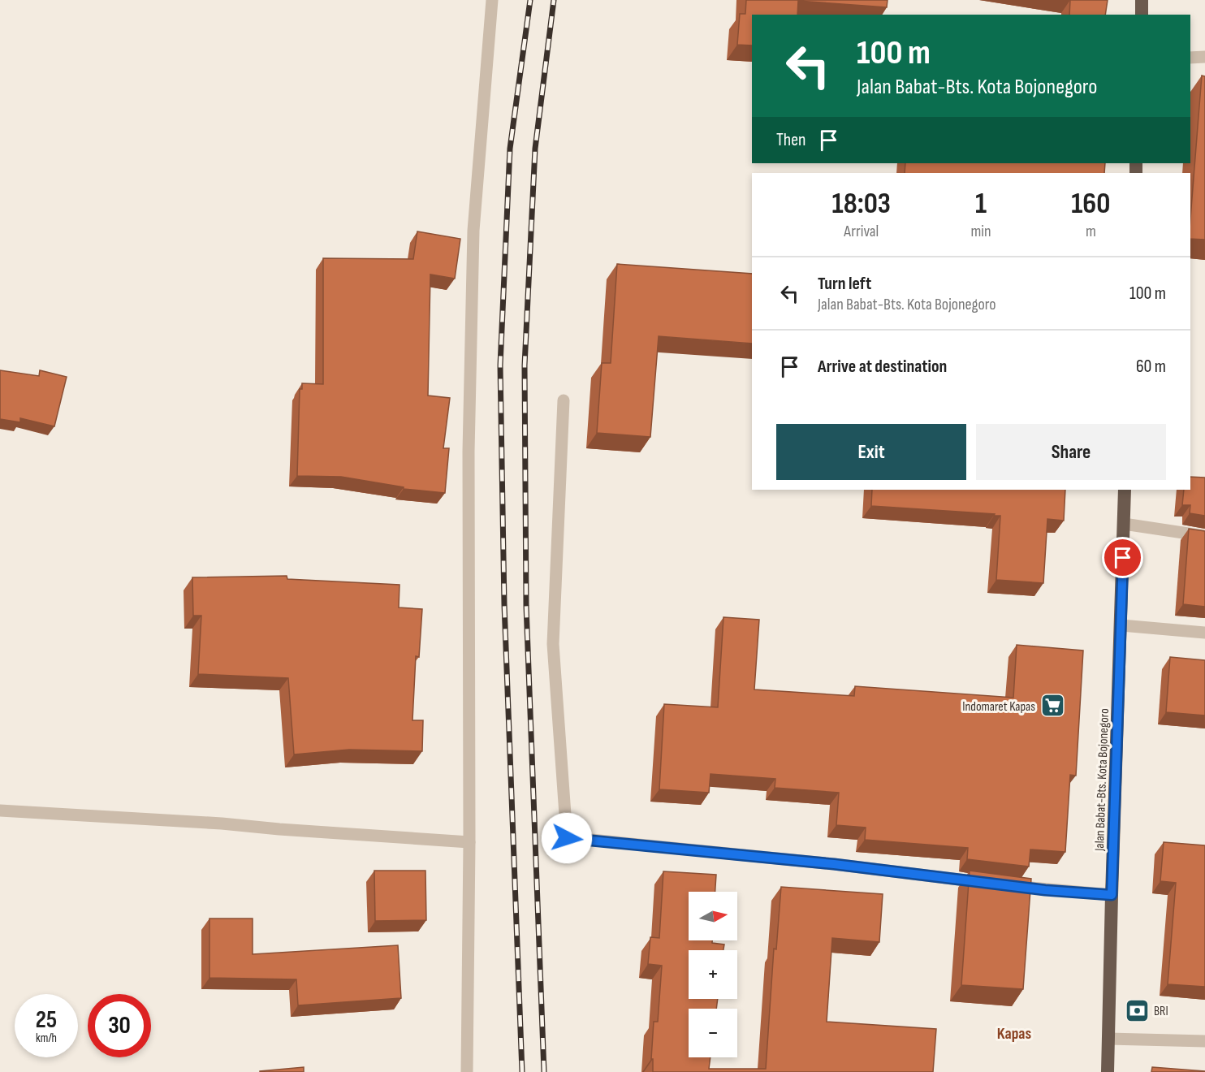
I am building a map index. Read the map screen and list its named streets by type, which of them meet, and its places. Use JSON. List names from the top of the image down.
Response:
{
  "streets": {
    "highway": ["Jalan Babat-Bts. Kota Bojonegoro"]
  },
  "districts": ["Kapas"],
  "places": {
    "supermarket": ["Indomaret Kapas"],
    "bank": ["BRI"]
  },
  "north": "right",
  "page": {
    "turn": ["100 m", "Jalan Babat-Bts. Kota Bojonegoro"],
    "then": "Then",
    "eta": [
      "18:03",
      "Arrival",
      "1",
      "min",
      "160",
      "m"
    ],
    "list": [
      {
        "name": "Turn left",
        "note": "Jalan Babat-Bts. Kota Bojonegoro",
        "value": "100 m"
      },
      {
        "name": "Arrive at destination",
        "value": "60 m"
      }
    ],
    "buttons": ["Exit", "Share"],
    "map_buttons": ["+", "−"],
    "speed": "25 km/h",
    "limit": "30"
  }
}
